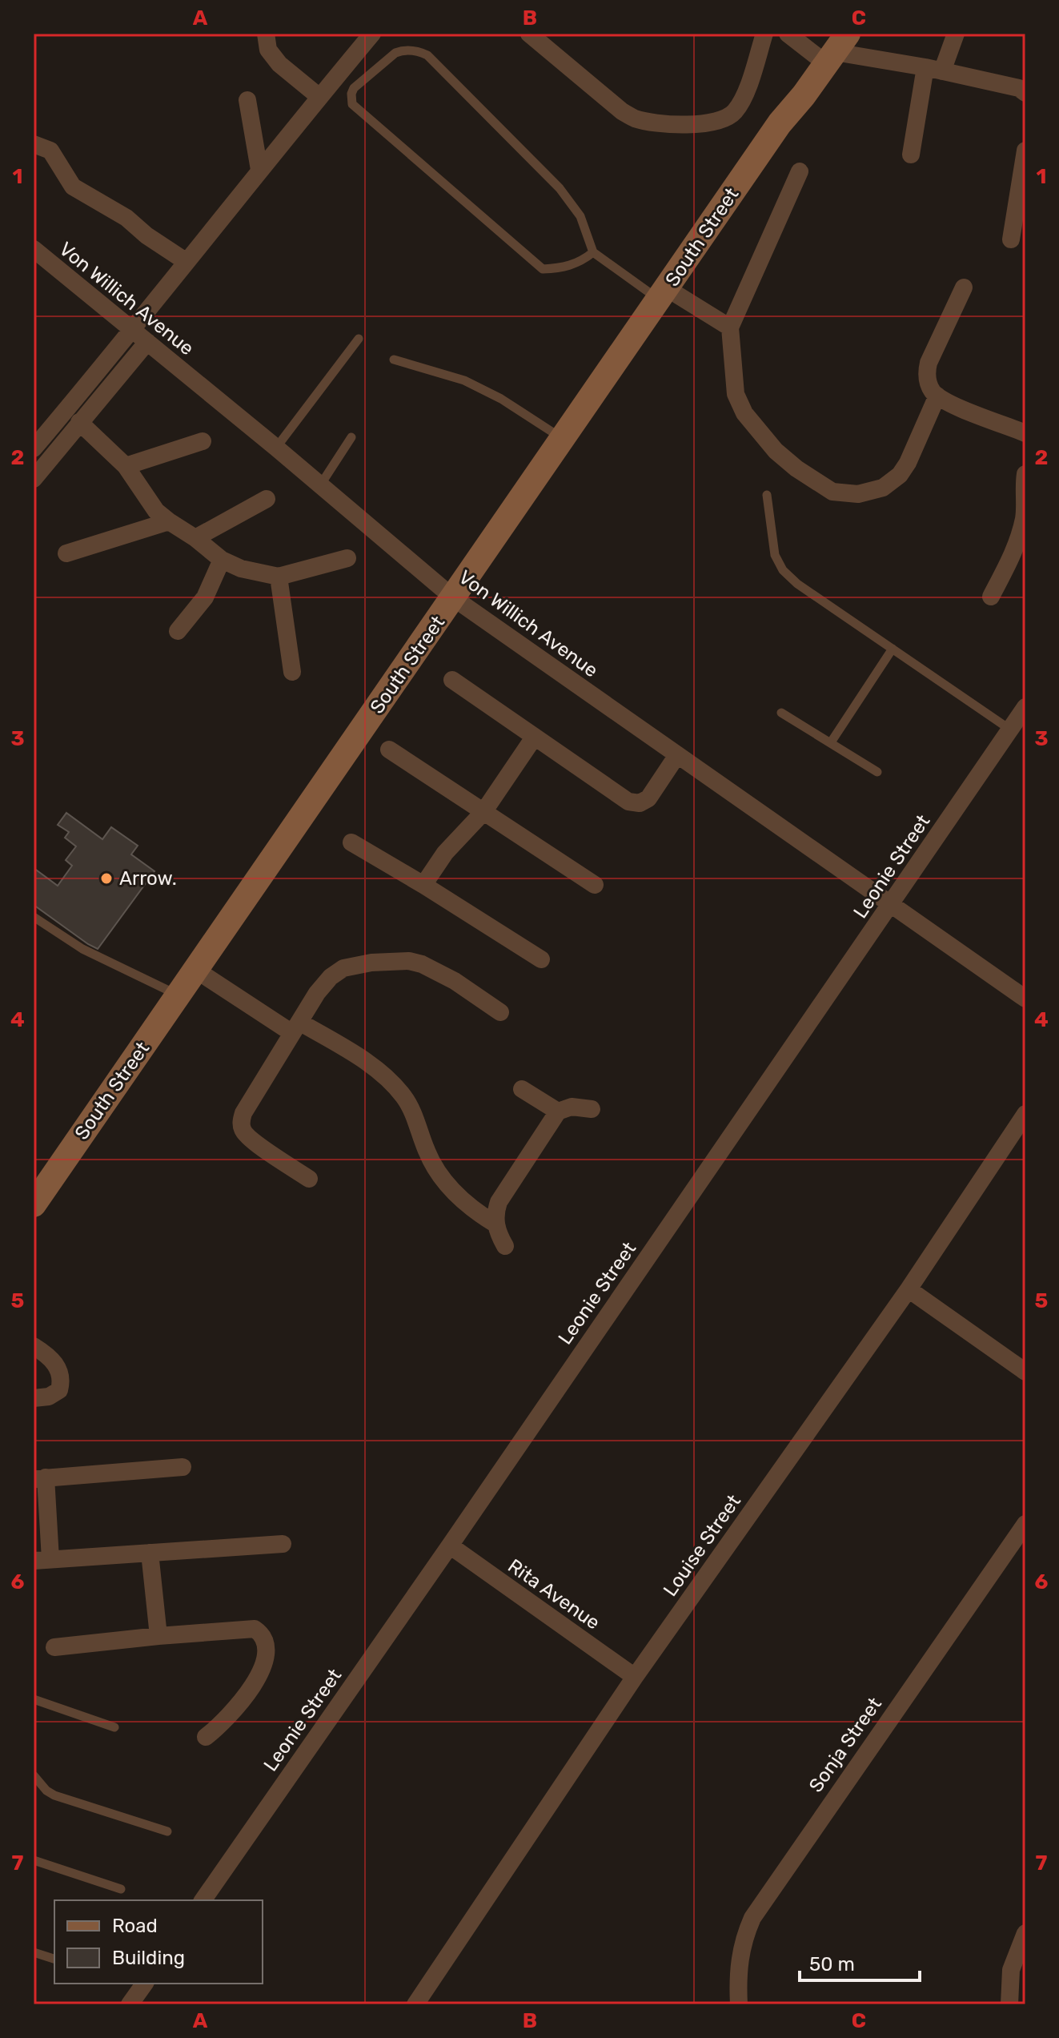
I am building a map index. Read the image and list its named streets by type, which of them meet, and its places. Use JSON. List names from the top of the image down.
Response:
{
  "streets": {
    "street": [
      "South Street",
      "Von Willich Avenue",
      "Leonie Street",
      "Louise Street",
      "Rita Avenue",
      "Sonja Street"
    ]
  },
  "crossings": [
    ["South Street", "Von Willich Avenue"],
    ["Von Willich Avenue", "Leonie Street"],
    ["Leonie Street", "Rita Avenue"],
    ["Louise Street", "Rita Avenue"]
  ],
  "places": ["Arrow."],
  "legend": ["Road", "Building"],
  "scale_bar": "50 m",
  "grid": {
    "columns": ["A", "B", "C"],
    "rows": [
      "1",
      "2",
      "3",
      "4",
      "5",
      "6",
      "7"
    ]
  }
}
